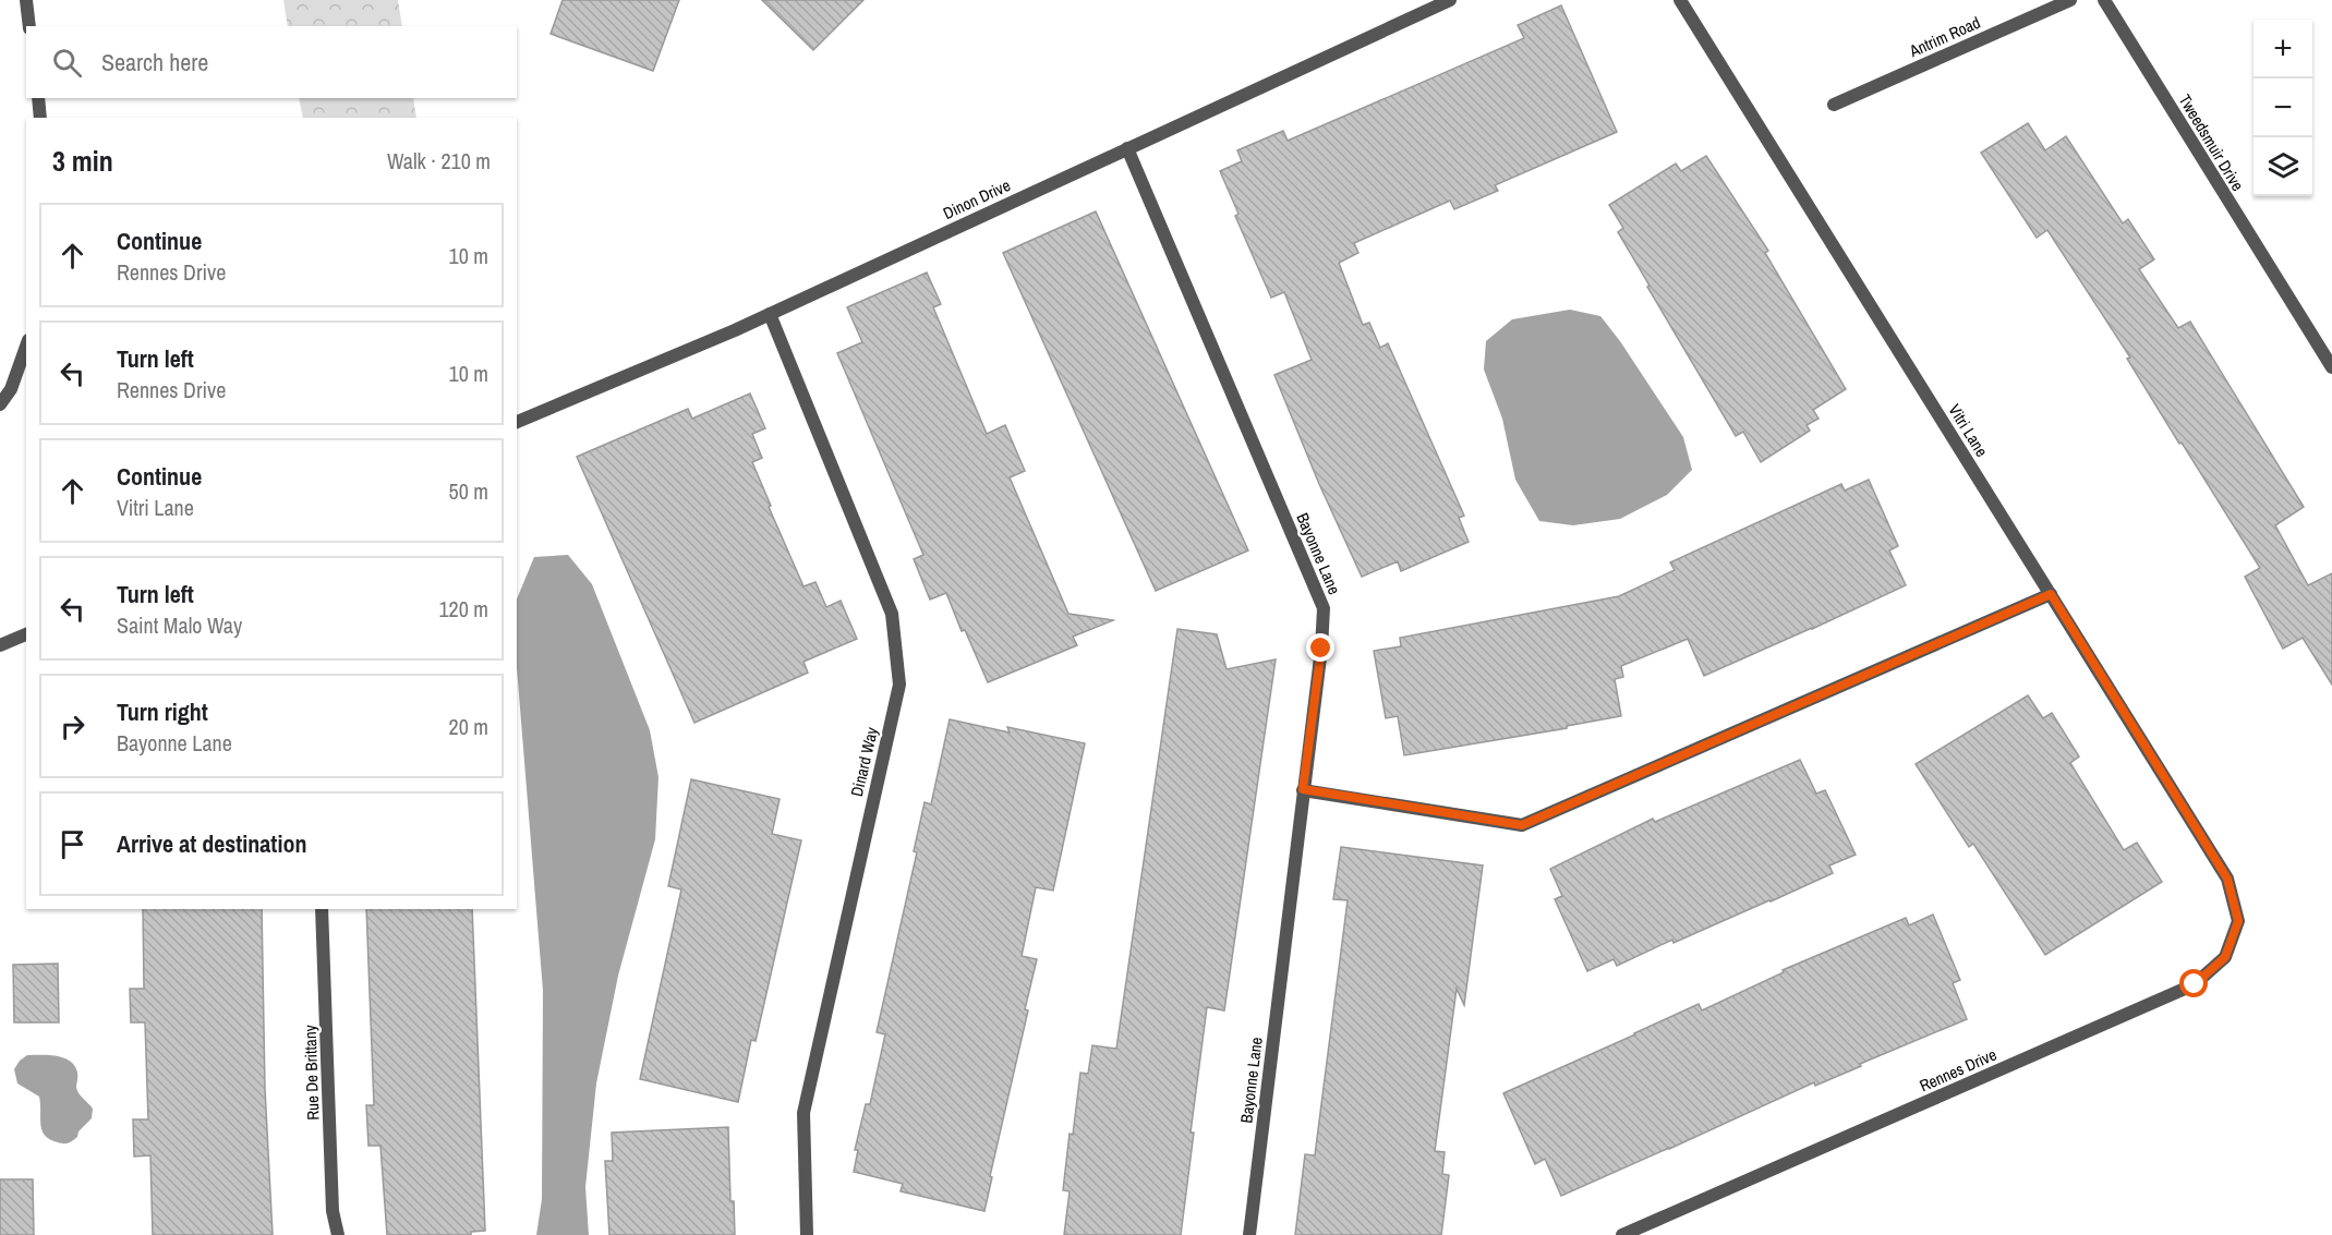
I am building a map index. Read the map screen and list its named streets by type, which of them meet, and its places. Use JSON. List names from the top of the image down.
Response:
{
  "streets": {
    "street": [
      "Antrim Road",
      "Tweedsmuir Drive",
      "Dinon Drive",
      "Vitri Lane",
      "Bayonne Lane",
      "Dinard Way",
      "Rennes Drive",
      "Rue De Brittany"
    ]
  },
  "crossings": [
    ["Dinon Drive", "Bayonne Lane"],
    ["Dinon Drive", "Dinard Way"],
    ["Vitri Lane", "Rennes Drive"]
  ],
  "page": {
    "map_buttons": ["+", "−"],
    "search": "Search here",
    "heading": ["3 min", "Walk · 210 m"],
    "list": [
      ["Continue", "Rennes Drive", "10 m"],
      ["Turn left", "Rennes Drive", "10 m"],
      ["Continue", "Vitri Lane", "50 m"],
      ["Turn left", "Saint Malo Way", "120 m"],
      ["Turn right", "Bayonne Lane", "20 m"],
      "Arrive at destination"
    ]
  }
}
